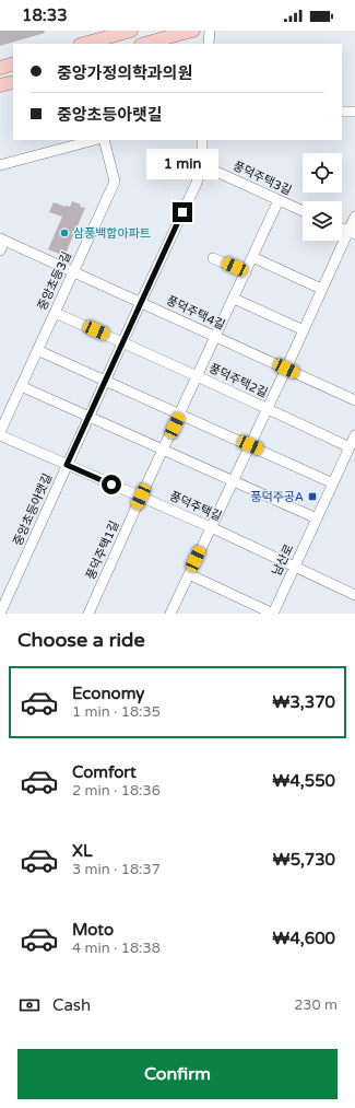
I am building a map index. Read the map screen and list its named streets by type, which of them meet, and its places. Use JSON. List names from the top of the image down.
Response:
{
  "streets": {
    "street": [
      "풍덕주택3길",
      "중앙초등3길",
      "풍덕주택4길",
      "풍덕주택2길",
      "풍덕주택길",
      "중앙초등아랫길",
      "풍덕주택1길",
      "남산로"
    ]
  },
  "crossings": [
    ["풍덕주택3길", "중앙초등아랫길"],
    ["풍덕주택3길", "풍덕주택1길"],
    ["중앙초등3길", "풍덕주택4길"],
    ["풍덕주택4길", "풍덕주택2길"],
    ["풍덕주택4길", "중앙초등아랫길"],
    ["풍덕주택4길", "풍덕주택1길"],
    ["풍덕주택2길", "풍덕주택길"],
    ["풍덕주택2길", "풍덕주택1길"],
    ["풍덕주택2길", "남산로"],
    ["풍덕주택길", "중앙초등아랫길"],
    ["풍덕주택길", "풍덕주택1길"],
    ["풍덕주택길", "남산로"]
  ],
  "places": {
    "other": ["삼풍백합아파트"],
    "transit": ["풍덕주공A"]
  },
  "page": {
    "status": "18:33",
    "banner": ["중앙가정의학과의원", "중앙초등아랫길"],
    "bubble": "1 min",
    "heading": "Choose a ride",
    "list": [
      {
        "name": "Economy",
        "note": "1 min · 18:35",
        "value": "₩3,370"
      },
      {
        "name": "Comfort",
        "note": "2 min · 18:36",
        "value": "₩4,550"
      },
      {
        "name": "XL",
        "note": "3 min · 18:37",
        "value": "₩5,730"
      },
      {
        "name": "Moto",
        "note": "4 min · 18:38",
        "value": "₩4,600"
      }
    ],
    "pay": ["Cash", "230 m"],
    "buttons": "Confirm"
  }
}
